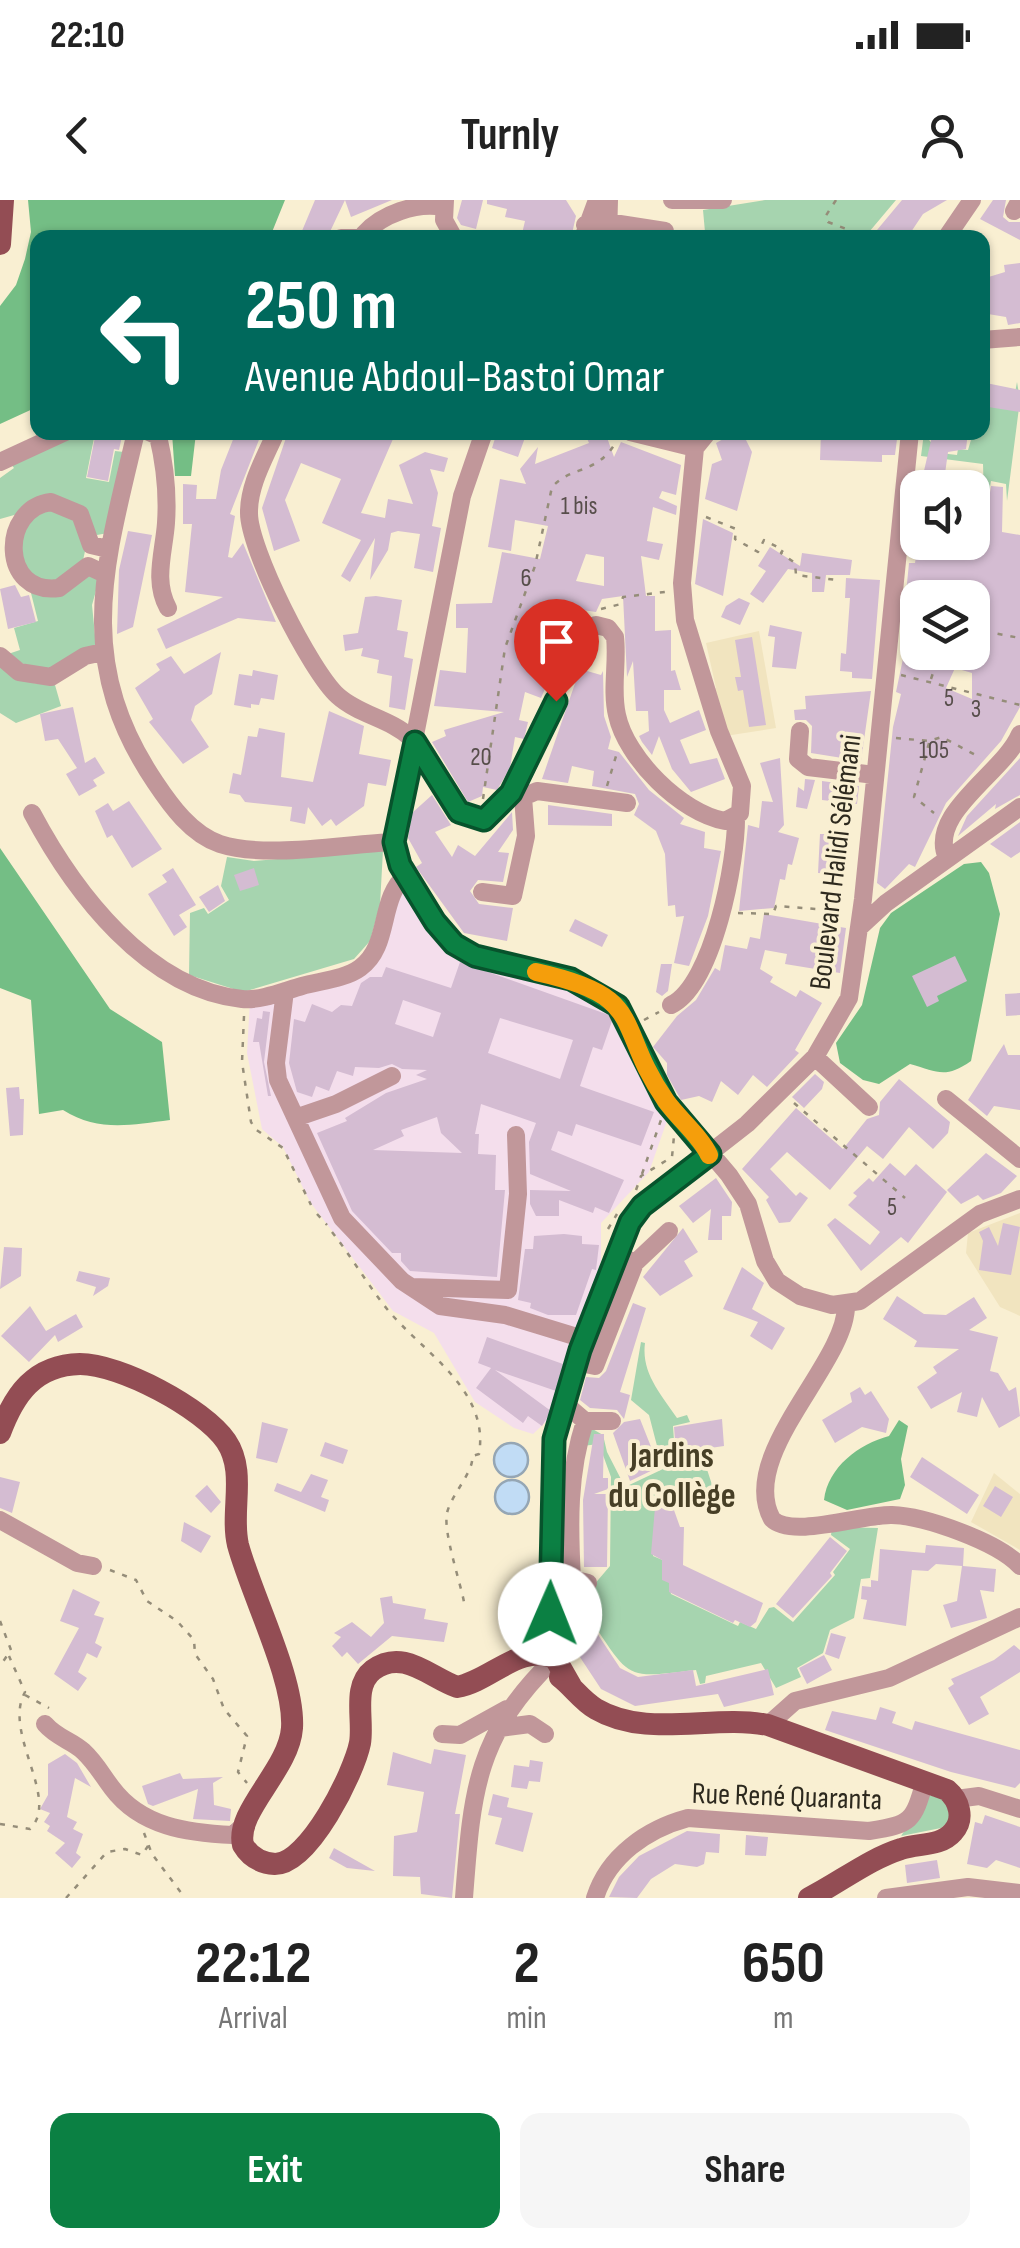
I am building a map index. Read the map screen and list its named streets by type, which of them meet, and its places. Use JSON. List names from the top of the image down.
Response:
{
  "streets": {
    "street": ["Boulevard Halidi Sélémani", "Rue René Quaranta"]
  },
  "districts": ["Jardins du Collège"],
  "house_numbers": [
    "1 bis",
    "6",
    "5",
    "3",
    "105",
    "20",
    "5"
  ],
  "page": {
    "status": "22:10",
    "header": "Turnly",
    "turn": ["250 m", "Avenue Abdoul-Bastoi Omar"],
    "eta": [
      "22:12",
      "Arrival",
      "2",
      "min",
      "650",
      "m"
    ],
    "buttons": ["Exit", "Share"]
  }
}
